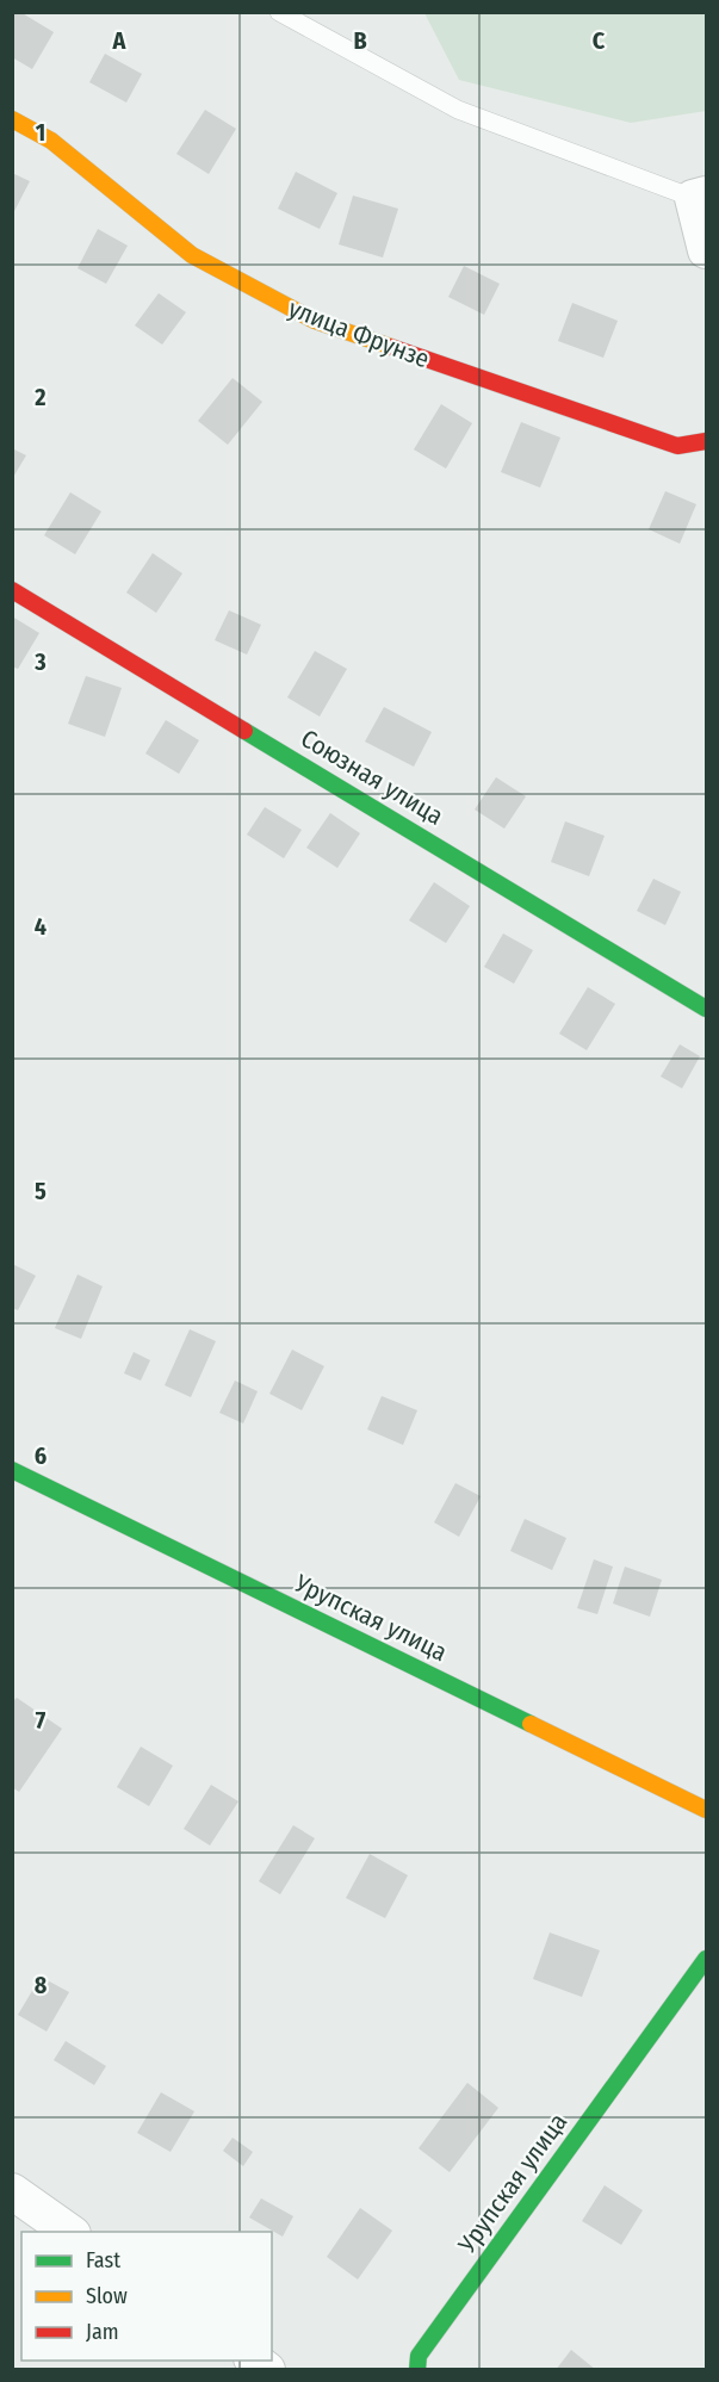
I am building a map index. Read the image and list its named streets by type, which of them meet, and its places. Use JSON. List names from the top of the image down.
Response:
{
  "streets": {
    "street": ["улица Фрунзе", "Союзная улица", "Урупская улица"]
  },
  "legend": ["Fast", "Slow", "Jam"],
  "grid": {
    "columns": ["A", "B", "C"],
    "rows": [
      "1",
      "2",
      "3",
      "4",
      "5",
      "6",
      "7",
      "8"
    ]
  }
}
